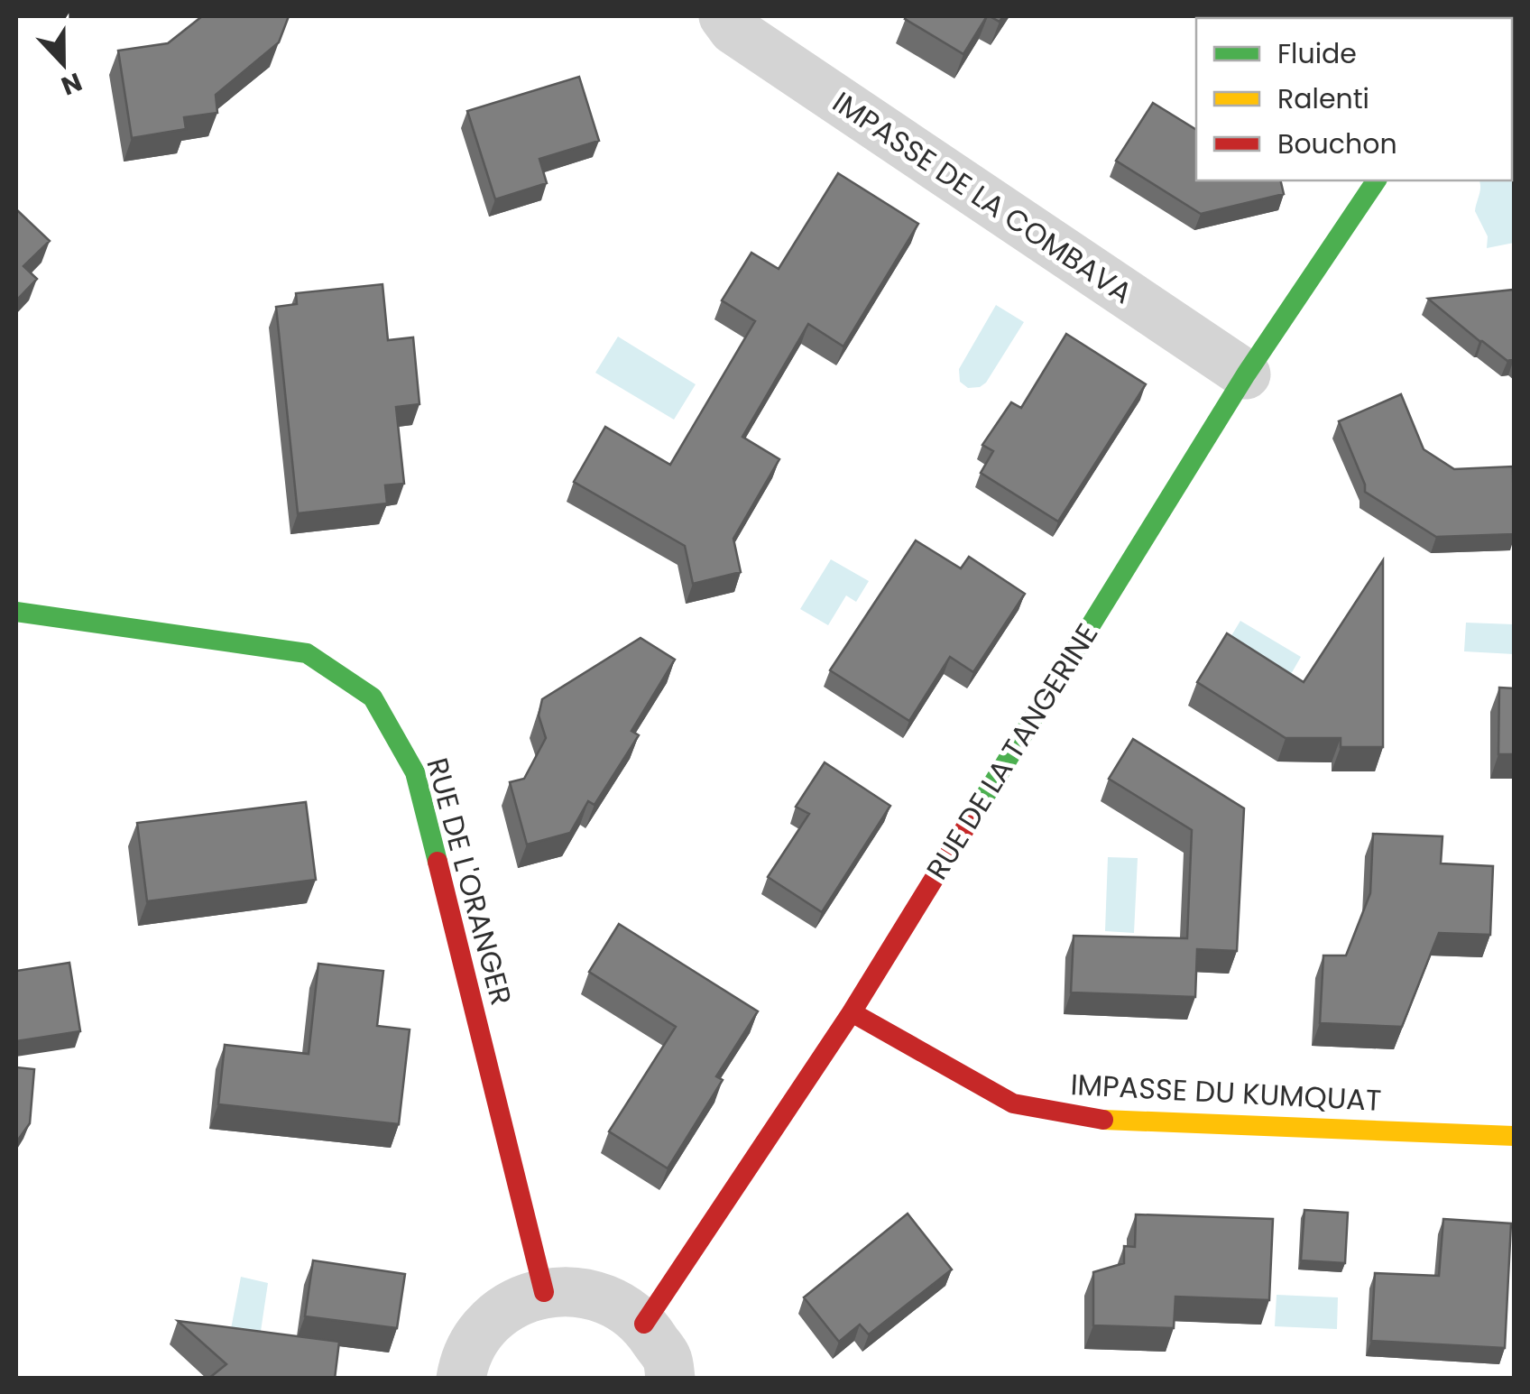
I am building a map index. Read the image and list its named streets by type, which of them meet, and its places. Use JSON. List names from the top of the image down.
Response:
{
  "streets": {
    "street": [
      "IMPASSE DE LA COMBAVA",
      "RUE DE LA TANGERINE",
      "RUE DE L'ORANGER",
      "IMPASSE DU KUMQUAT"
    ]
  },
  "crossings": [
    ["IMPASSE DE LA COMBAVA", "RUE DE LA TANGERINE"],
    ["RUE DE LA TANGERINE", "IMPASSE DU KUMQUAT"]
  ],
  "legend": ["Fluide", "Ralenti", "Bouchon"],
  "north": "bottom"
}
